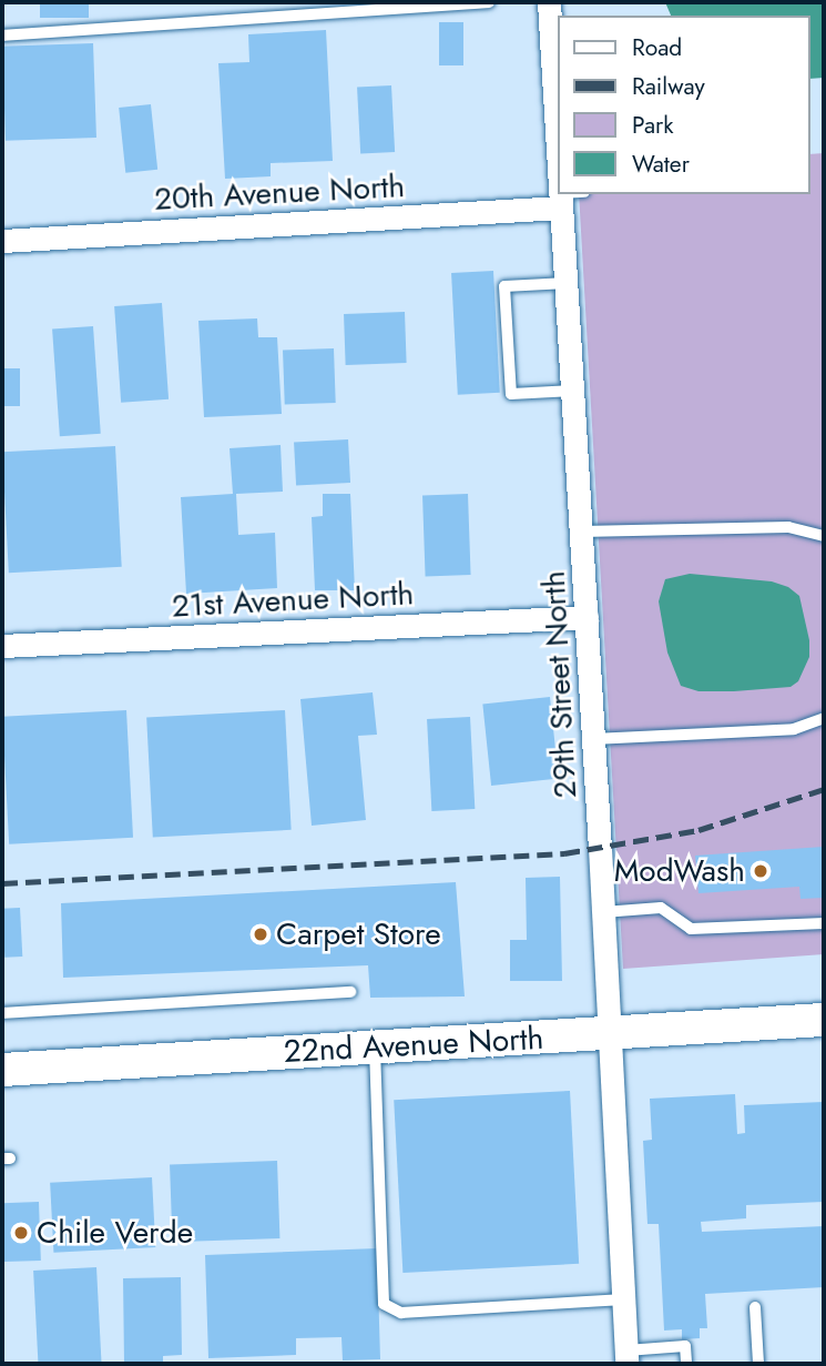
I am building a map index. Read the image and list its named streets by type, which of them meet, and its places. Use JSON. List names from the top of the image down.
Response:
{
  "streets": {
    "main road": ["22nd Avenue North"],
    "street": ["20th Avenue North", "21st Avenue North", "29th Street North"]
  },
  "crossings": [
    ["20th Avenue North", "29th Street North"],
    ["21st Avenue North", "29th Street North"],
    ["29th Street North", "22nd Avenue North"]
  ],
  "places": ["ModWash", "Carpet Store", "Chile Verde"],
  "legend": [
    "Road",
    "Railway",
    "Park",
    "Water"
  ]
}
